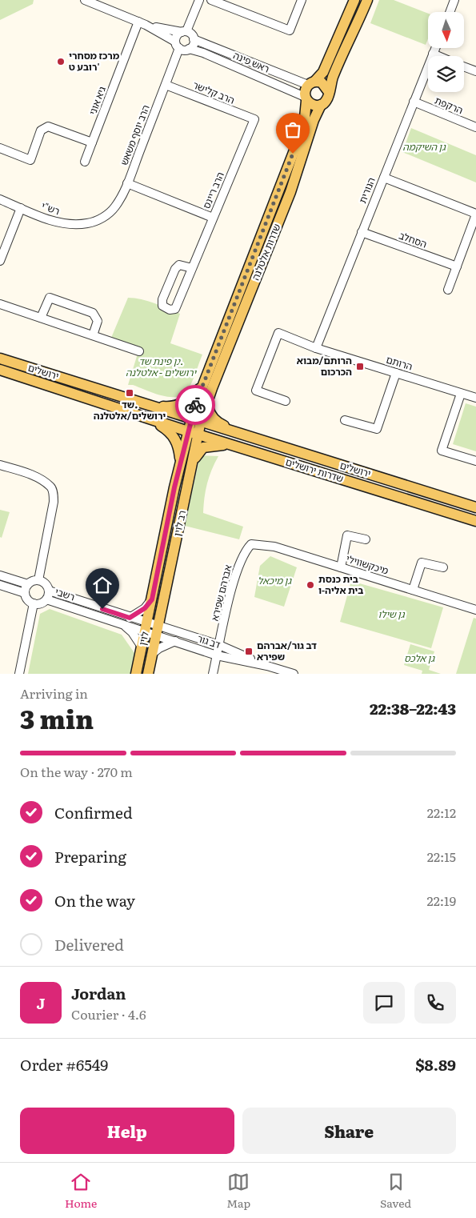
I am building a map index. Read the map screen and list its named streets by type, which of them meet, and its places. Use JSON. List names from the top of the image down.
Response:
{
  "streets": {
    "main road": [
      "שדרות אלטלנה",
      "ירושלים",
      "שדרות ירושלים",
      "רב לוין",
      "לוין"
    ],
    "street": [
      "ראש פינה",
      "הרב קלישר",
      "גיא אוני",
      "הרקפת",
      "הרב יוסף משאש",
      "הרב ריינס",
      "הנורית",
      "רש\"י",
      "הסחלב",
      "הרותם",
      "מיכקשווילי",
      "אברהם שפירא",
      "רשבי",
      "דב גור"
    ]
  },
  "crossings": [
    ["ראש פינה", "הרב יוסף משאש"],
    ["ראש פינה", "שדרות אלטלנה"],
    ["הרב קלישר", "הרב יוסף משאש"],
    ["הרב קלישר", "הרב ריינס"],
    ["הרקפת", "הנורית"],
    ["הרב יוסף משאש", "רש\"י"],
    ["הנורית", "הסחלב"],
    ["הנורית", "הרותם"],
    ["שדרות אלטלנה", "ירושלים"],
    ["שדרות אלטלנה", "שדרות ירושלים"],
    ["שדרות אלטלנה", "רב לוין"],
    ["שדרות אלטלנה", "לוין"],
    ["ירושלים", "שדרות ירושלים"],
    ["שדרות ירושלים", "רב לוין"],
    ["שדרות ירושלים", "לוין"],
    ["רב לוין", "לוין"],
    ["רב לוין", "דב גור"],
    ["מיכקשווילי", "אברהם שפירא"],
    ["אברהם שפירא", "דב גור"],
    ["רשבי", "לוין"]
  ],
  "parks": [
    "גן השיקמה",
    "גן פינת שד. ירושלים - אלטלנה",
    "גן מיכאל",
    "גן שילו",
    "גן אלכס"
  ],
  "places": {
    "other": ["מרכז מסחרי רובע ט'", "בית כנסת בית אליה-ו"],
    "transit": ["הרותם/מבוא הכרכום", "שד. ירושלים/אלטלנה", "דב גור/אברהם שפירא"]
  },
  "north": "bottom",
  "page": {
    "heading": ["3 min", "Arriving in", "22:38–22:43"],
    "panel": [
      "Jordan",
      "Courier · 4.6",
      "Order #6549",
      "$8.89"
    ],
    "bar": "On the way · 270 m",
    "list": [
      ["Confirmed", "22:12"],
      ["Preparing", "22:15"],
      ["On the way", "22:19"],
      "Delivered"
    ],
    "round": "J",
    "buttons": ["Help", "Share"],
    "tabs": ["Home", "Map", "Saved"]
  }
}
